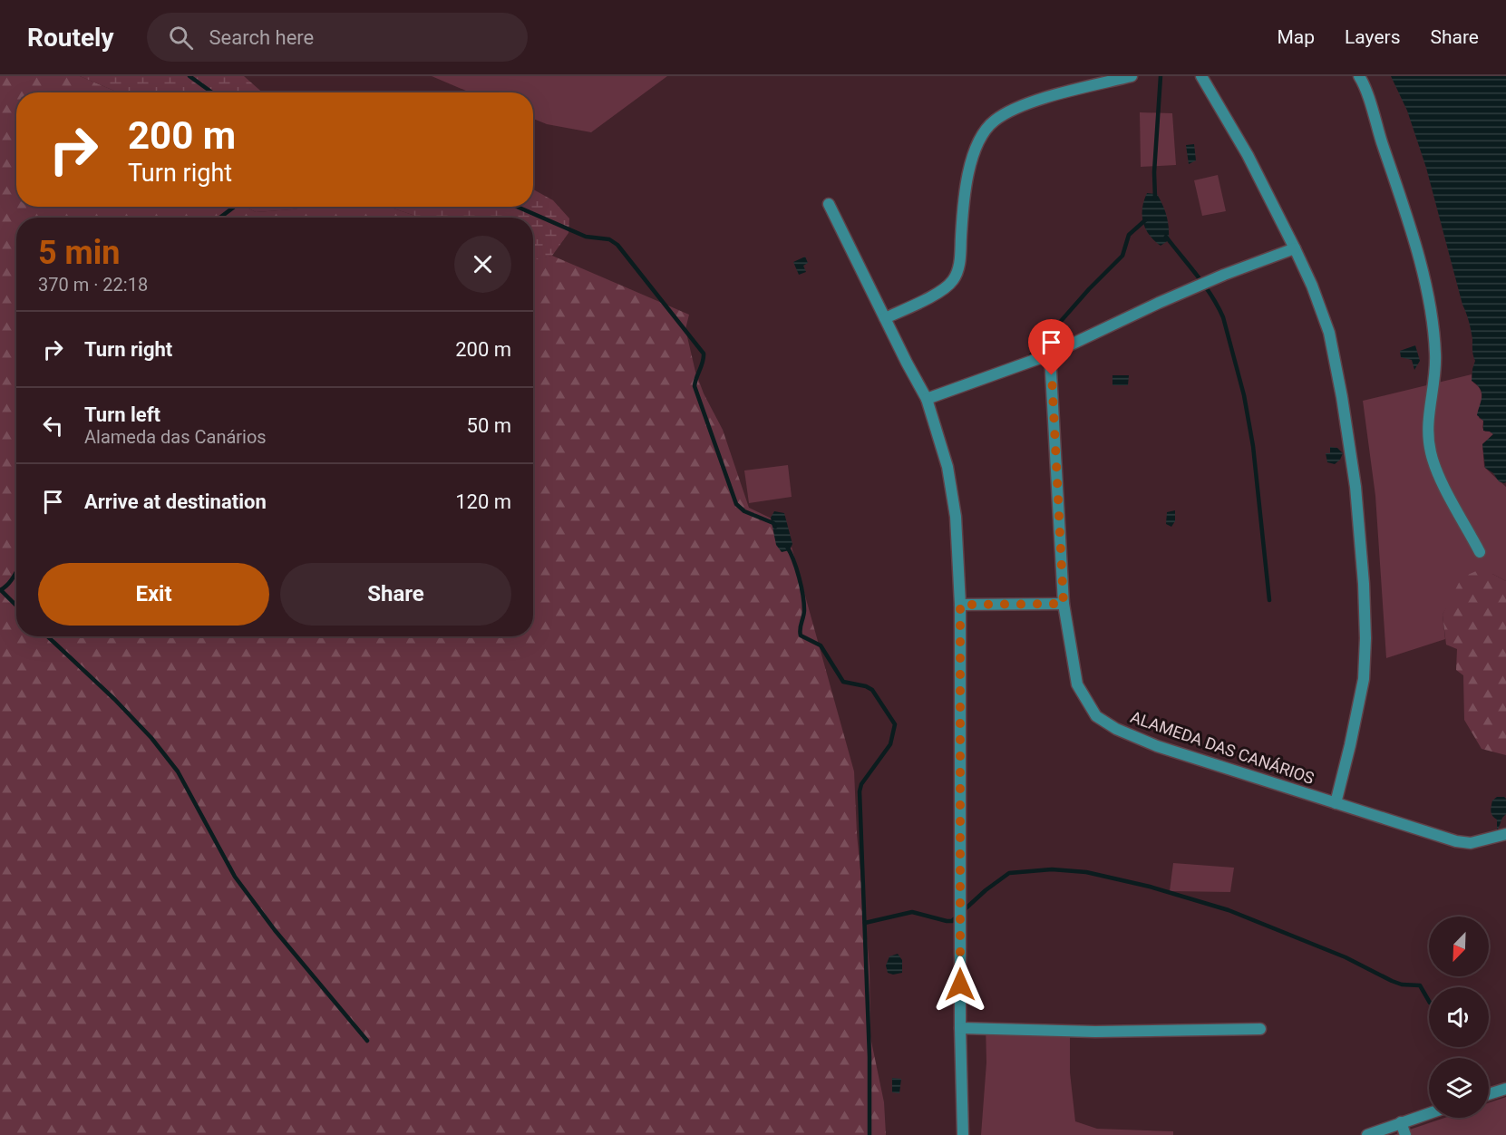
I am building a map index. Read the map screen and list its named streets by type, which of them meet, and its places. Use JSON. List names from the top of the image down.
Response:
{
  "streets": {
    "street": ["ALAMEDA DAS CANÁRIOS"]
  },
  "north": "bottom left",
  "page": {
    "header": "Routely",
    "search": "Search here",
    "nav": ["Map", "Layers", "Share"],
    "turn": ["200 m", "Turn right"],
    "heading": ["5 min", "370 m · 22:18"],
    "list": [
      {
        "name": "Turn right",
        "value": "200 m"
      },
      {
        "name": "Turn left",
        "note": "Alameda das Canários",
        "value": "50 m"
      },
      {
        "name": "Arrive at destination",
        "value": "120 m"
      }
    ],
    "buttons": ["Exit", "Share"]
  }
}
